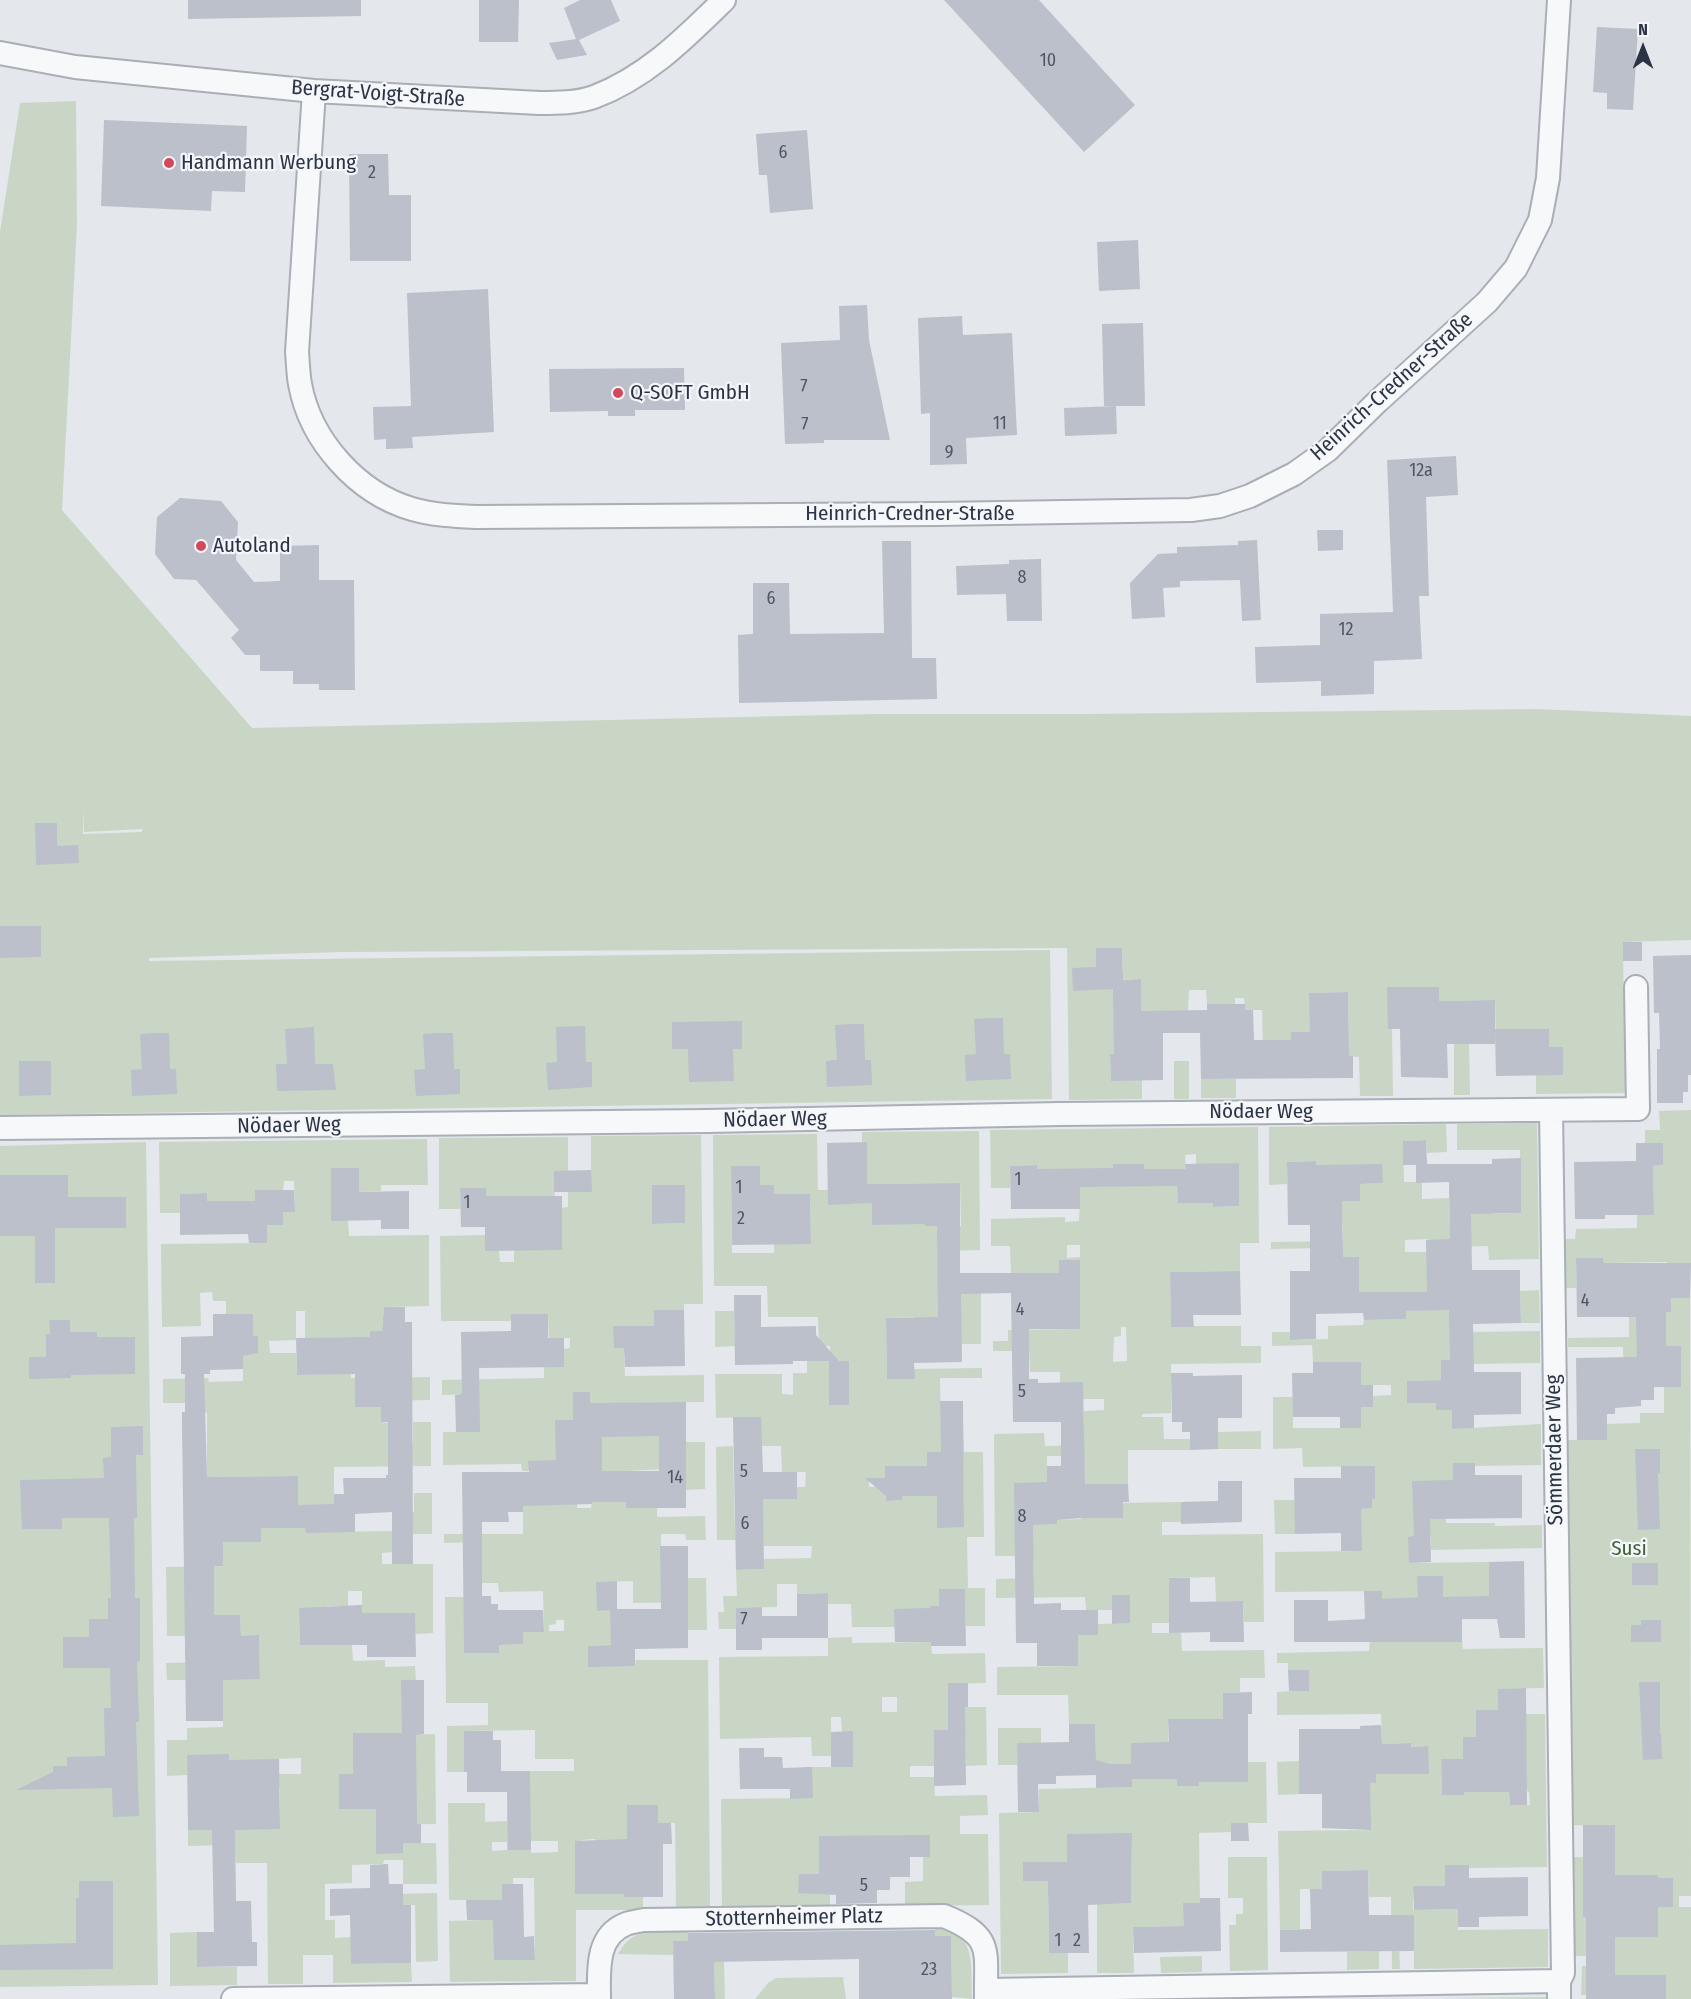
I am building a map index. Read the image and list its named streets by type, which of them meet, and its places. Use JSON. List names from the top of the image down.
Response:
{
  "streets": {
    "street": [
      "Bergrat-Voigt-Straße",
      "Heinrich-Credner-Straße",
      "Nödaer Weg",
      "Sömmerdaer Weg",
      "Stotternheimer Platz"
    ]
  },
  "crossings": [
    ["Bergrat-Voigt-Straße", "Heinrich-Credner-Straße"],
    ["Nödaer Weg", "Sömmerdaer Weg"]
  ],
  "parks": ["Susi"],
  "places": ["Handmann Werbung", "Q-SOFT GmbH", "Autoland"],
  "house_numbers": [
    "10",
    "6",
    "2",
    "7",
    "11",
    "7",
    "9",
    "12a",
    "8",
    "6",
    "12",
    "1",
    "1",
    "1",
    "2",
    "4",
    "4",
    "5",
    "5",
    "14",
    "8",
    "6",
    "7",
    "5",
    "1",
    "2",
    "23"
  ],
  "north": "top"
}
